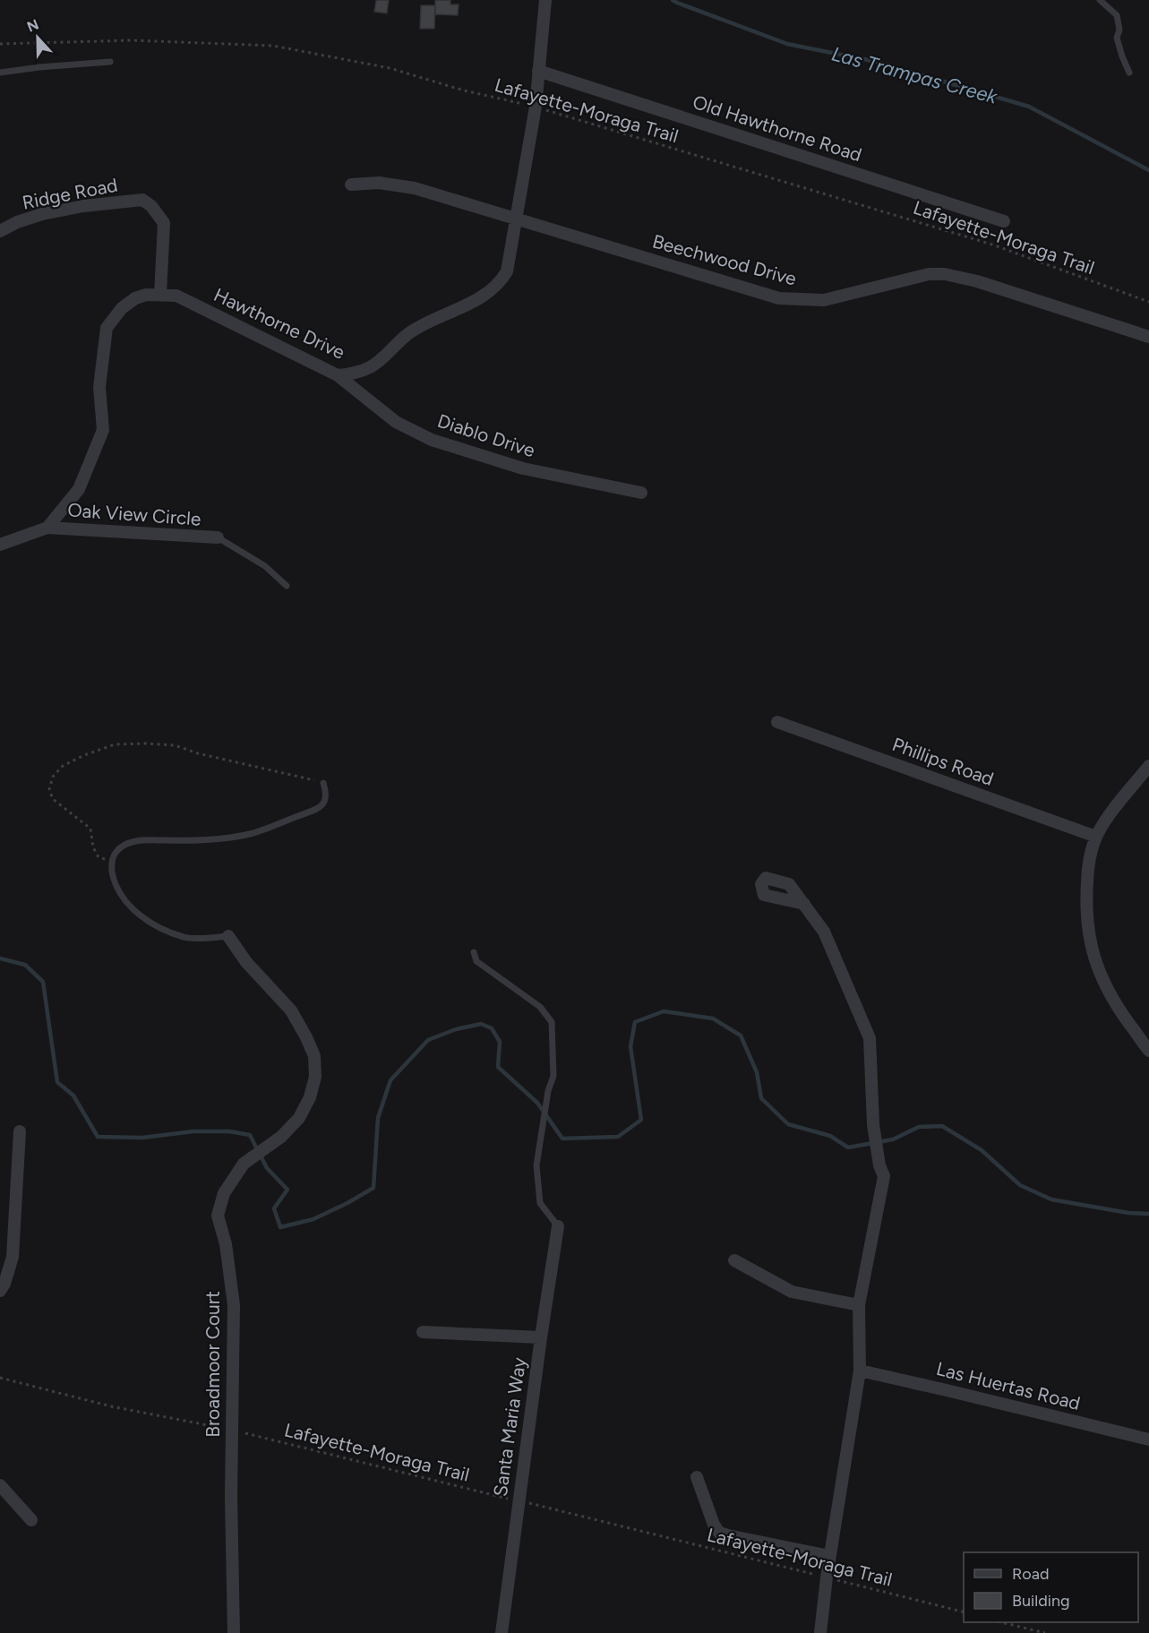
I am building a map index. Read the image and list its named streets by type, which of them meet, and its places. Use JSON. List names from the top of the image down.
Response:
{
  "streets": {
    "street": [
      "Old Hawthorne Road",
      "Ridge Road",
      "Beechwood Drive",
      "Hawthorne Drive",
      "Diablo Drive",
      "Oak View Circle",
      "Phillips Road",
      "Broadmoor Court",
      "Las Huertas Road",
      "Santa Maria Way"
    ],
    "path": ["Lafayette-Moraga Trail"]
  },
  "crossings": [
    ["Lafayette-Moraga Trail", "Hawthorne Drive"],
    ["Lafayette-Moraga Trail", "Broadmoor Court"],
    ["Lafayette-Moraga Trail", "Santa Maria Way"],
    ["Old Hawthorne Road", "Hawthorne Drive"],
    ["Ridge Road", "Hawthorne Drive"],
    ["Beechwood Drive", "Hawthorne Drive"],
    ["Hawthorne Drive", "Diablo Drive"],
    ["Hawthorne Drive", "Oak View Circle"]
  ],
  "water": ["Las Trampas Creek"],
  "legend": ["Road", "Building"],
  "north": "top"
}
